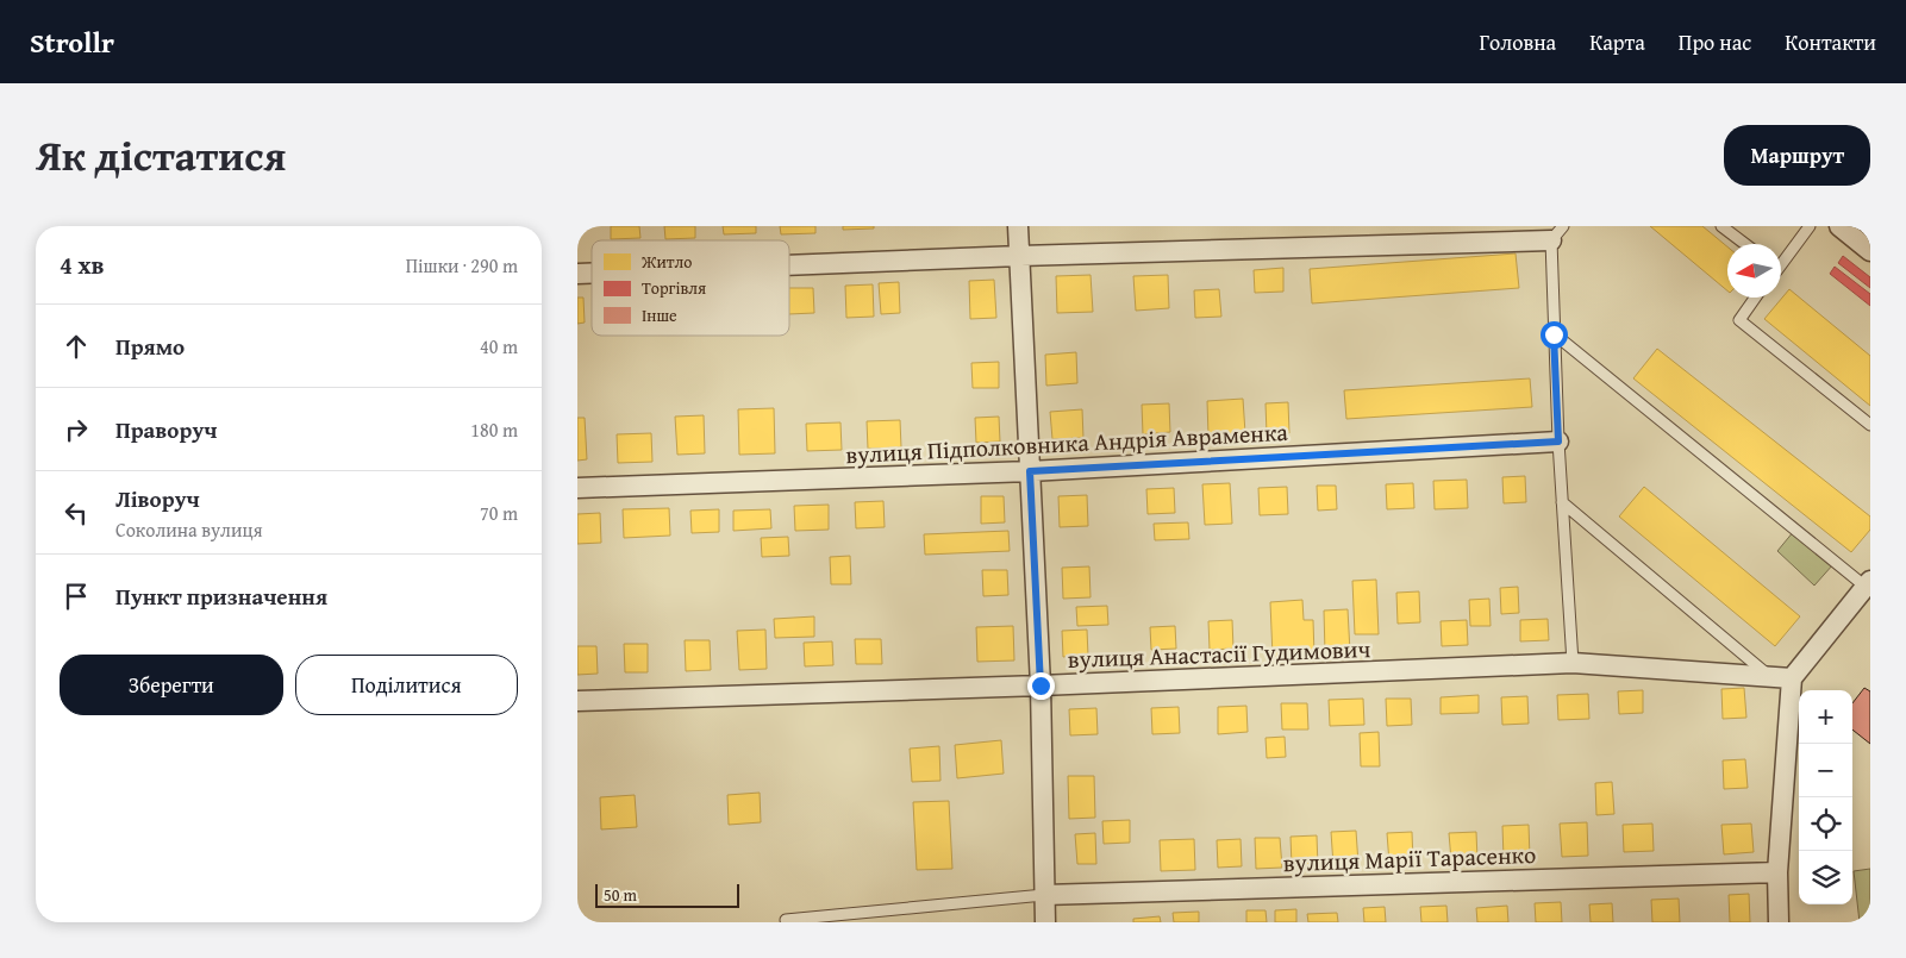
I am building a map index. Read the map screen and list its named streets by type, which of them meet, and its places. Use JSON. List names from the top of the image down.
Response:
{
  "streets": {
    "street": ["вулиця Підполковника Андрія Авраменка", "вулиця Анастасії Гудимович", "вулиця Марії Тарасенко"]
  },
  "legend": ["Житло", "Торгівля", "Інше"],
  "scale_bar": "50 m",
  "north": "left",
  "page": {
    "header": "Strollr",
    "nav": [
      "Головна",
      "Карта",
      "Про нас",
      "Контакти"
    ],
    "title": "Як дістатися",
    "buttons": [
      "Маршрут",
      ["Зберегти", "Поділитися"]
    ],
    "heading": ["4 хв", "Пішки · 290 m"],
    "list": [
      ["Прямо", "40 m"],
      ["Праворуч", "180 m"],
      ["Ліворуч", "Соколина вулиця", "70 m"],
      "Пункт призначення"
    ],
    "map_buttons": ["+", "−"],
    "scale": "50 m"
  }
}
